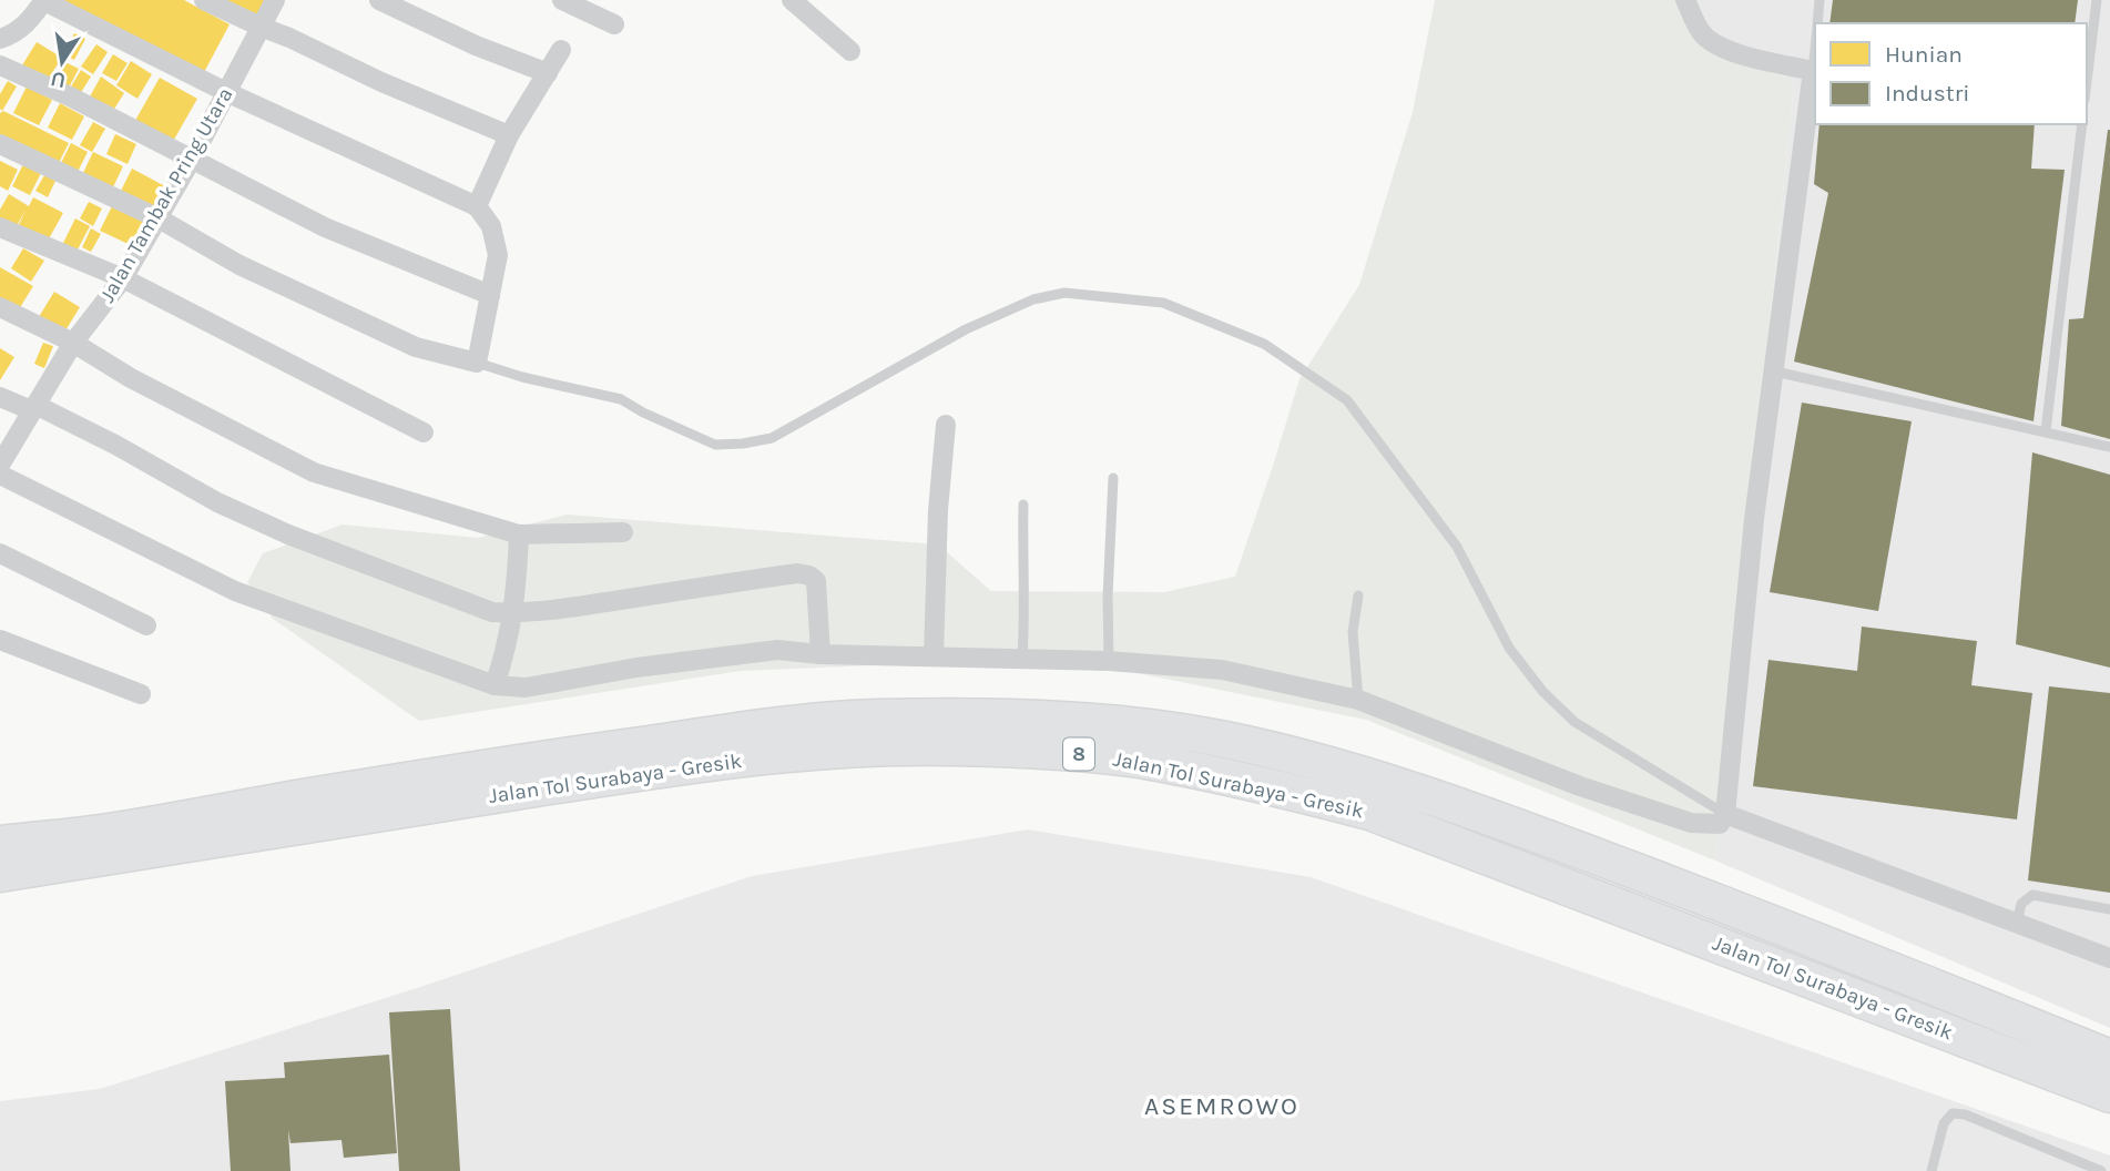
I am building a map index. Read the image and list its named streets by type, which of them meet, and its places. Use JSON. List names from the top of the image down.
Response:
{
  "streets": {
    "highway": ["8", "Jalan Tol Surabaya - Gresik"],
    "street": ["Jalan Tambak Pring Utara"]
  },
  "districts": ["ASEMROWO"],
  "legend": ["Hunian", "Industri"],
  "north": "bottom"
}
